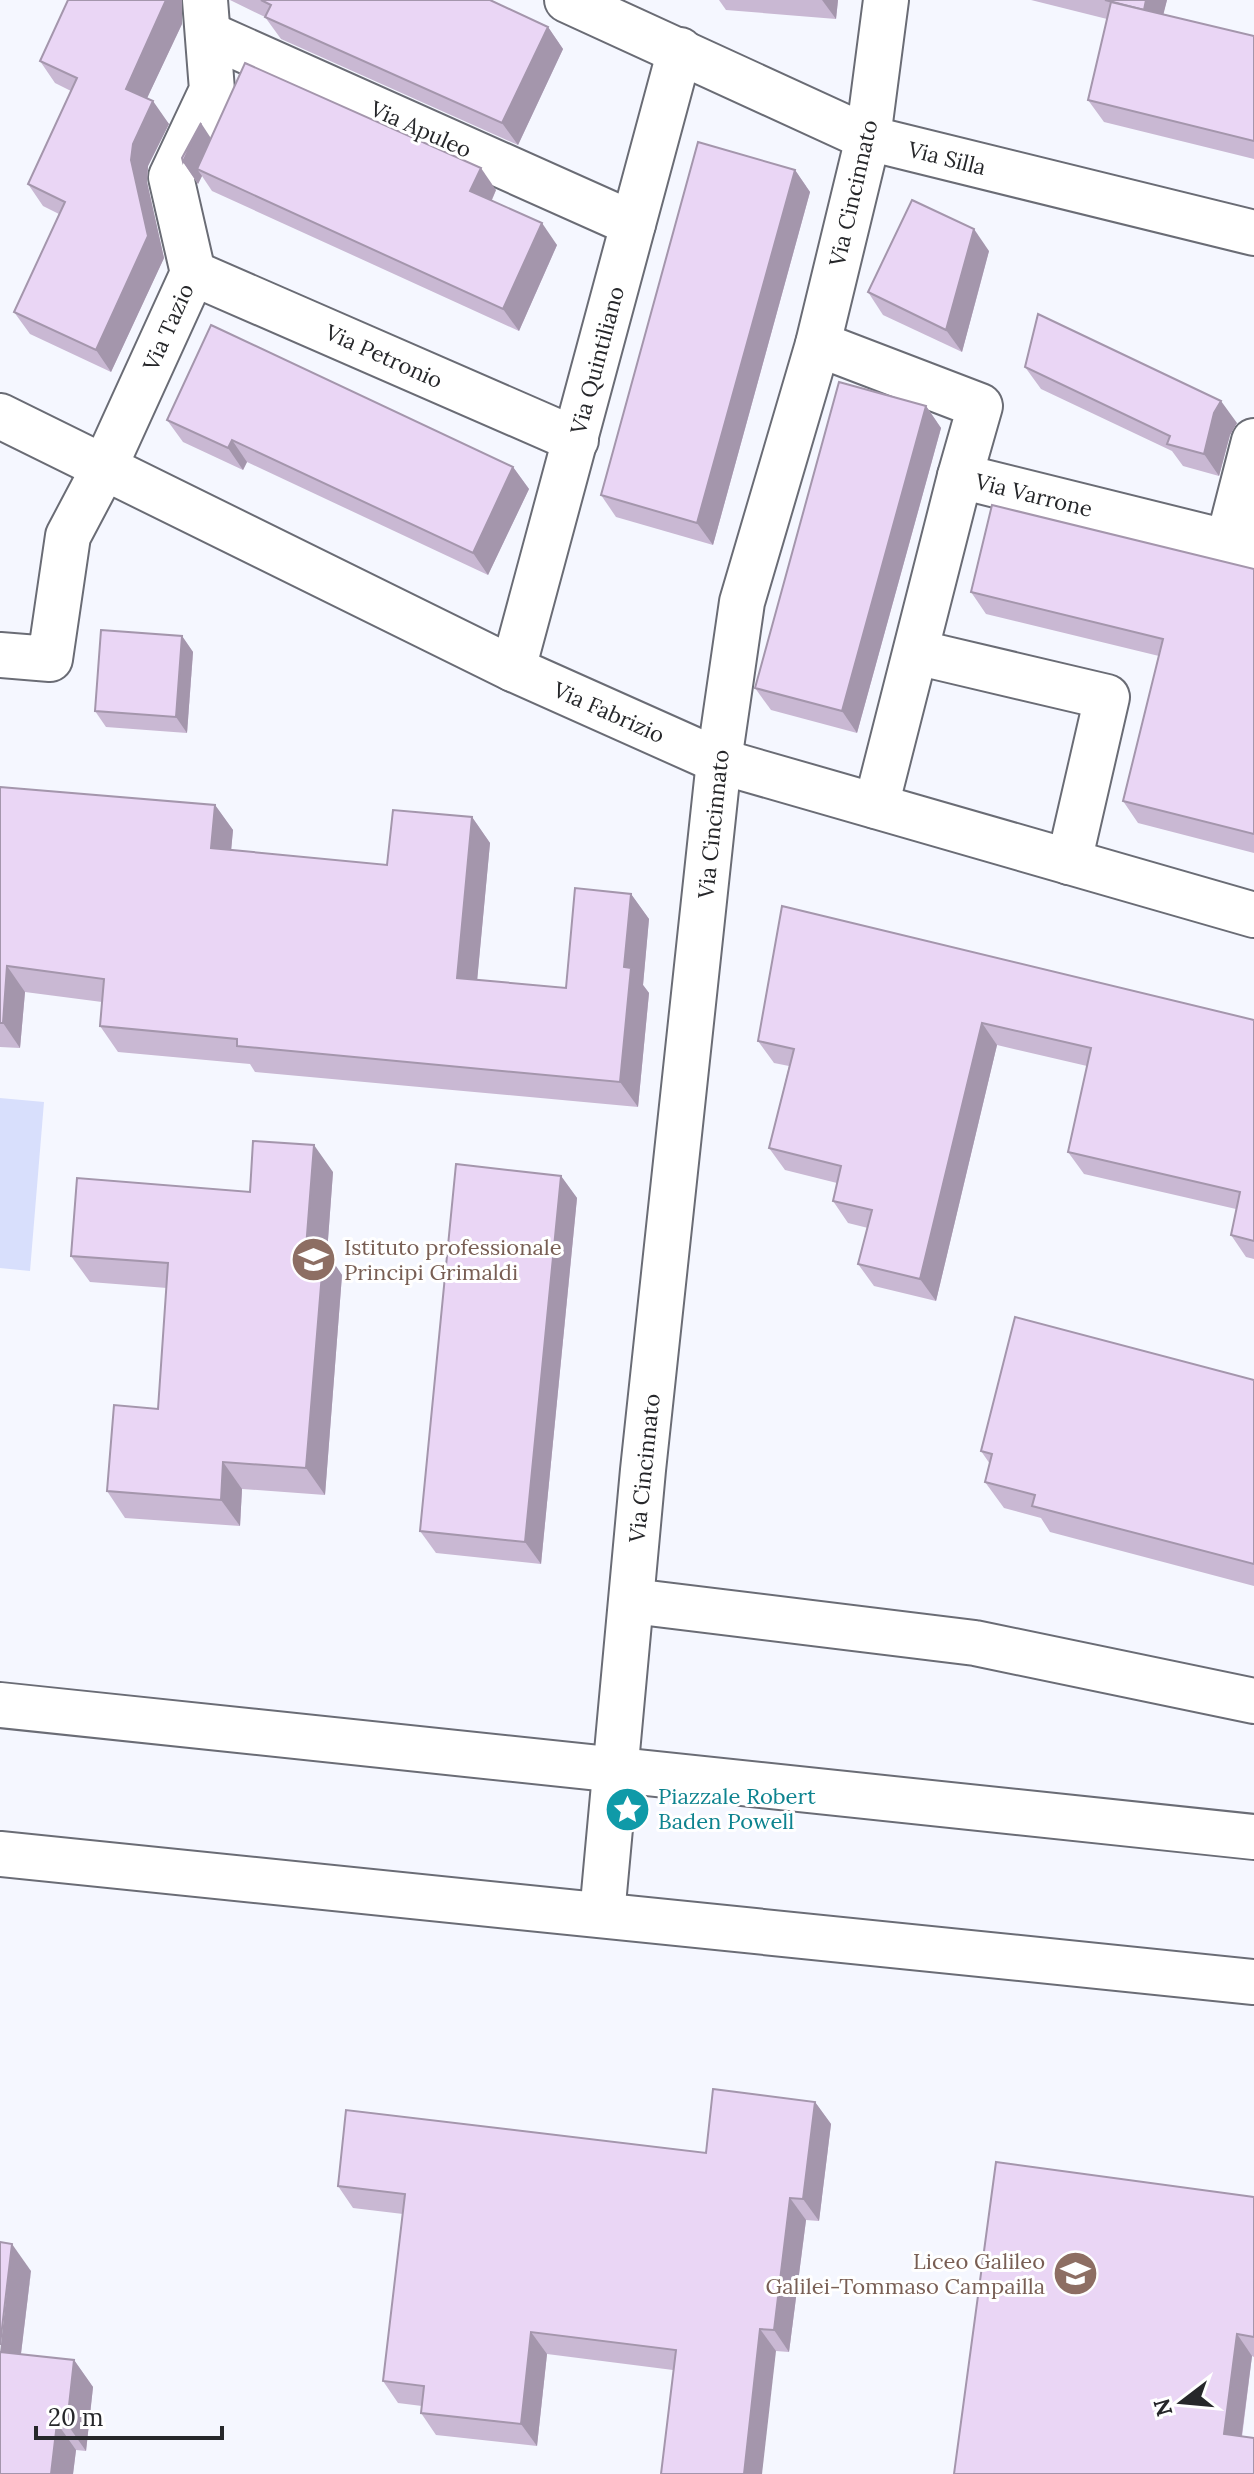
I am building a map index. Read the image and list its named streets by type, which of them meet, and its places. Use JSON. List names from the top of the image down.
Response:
{
  "streets": {
    "street": [
      "Via Apuleo",
      "Via Silla",
      "Via Cincinnato",
      "Via Tazio",
      "Via Petronio",
      "Via Quintiliano",
      "Via Varrone",
      "Via Fabrizio"
    ]
  },
  "crossings": [
    ["Via Apuleo", "Via Tazio"],
    ["Via Apuleo", "Via Quintiliano"],
    ["Via Silla", "Via Cincinnato"],
    ["Via Silla", "Via Quintiliano"],
    ["Via Cincinnato", "Via Varrone"],
    ["Via Cincinnato", "Via Fabrizio"],
    ["Via Tazio", "Via Petronio"],
    ["Via Tazio", "Via Fabrizio"],
    ["Via Petronio", "Via Quintiliano"],
    ["Via Quintiliano", "Via Fabrizio"]
  ],
  "places": {
    "school or university": ["Istituto professionale Principi Grimaldi", "Liceo Galileo Galilei-Tommaso Campailla"],
    "place": ["Piazzale Robert Baden Powell"]
  },
  "scale_bar": "20 m",
  "north": "left"
}
